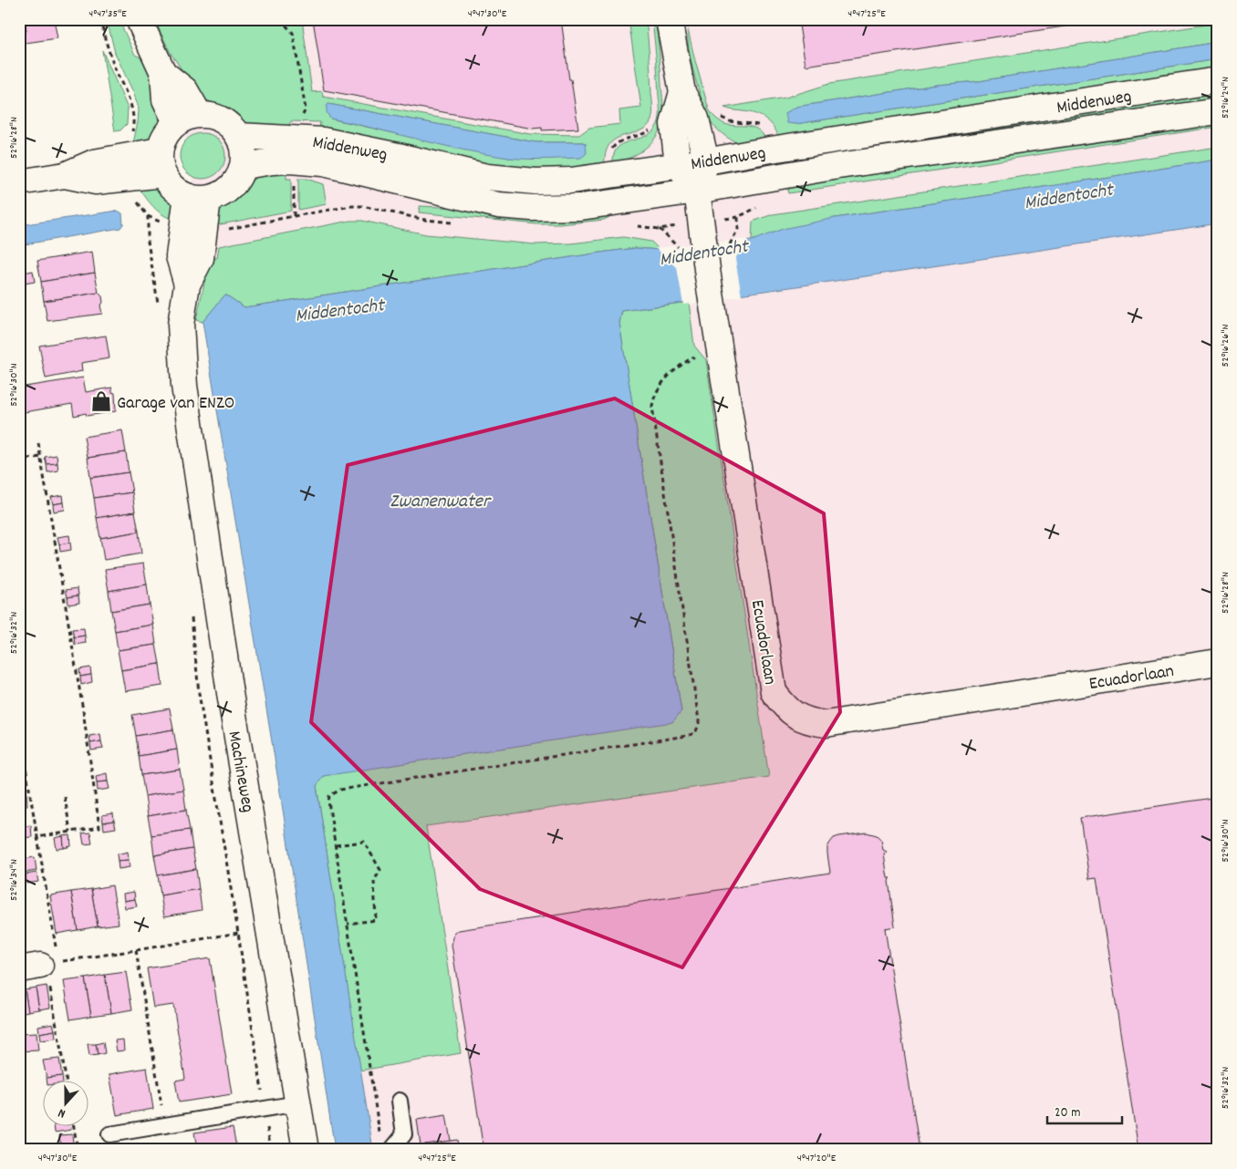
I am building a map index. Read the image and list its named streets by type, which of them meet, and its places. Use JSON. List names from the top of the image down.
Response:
{
  "streets": {
    "street": ["Middenweg", "Ecuadorlaan", "Machineweg"]
  },
  "crossings": [
    ["Middenweg", "Ecuadorlaan"],
    ["Middenweg", "Machineweg"]
  ],
  "water": ["Middentocht", "Zwanenwater"],
  "places": {
    "shop": ["Garage van ENZO"]
  },
  "scale_bar": "20 m",
  "north": "bottom",
  "coordinates": [
    "4°47'35\"E",
    "4°47'30\"E",
    "4°47'25\"E",
    "52°16'24\"N",
    "52°16'28\"N",
    "52°16'26\"N",
    "52°16'30\"N",
    "52°16'32\"N",
    "52°16'34\"N",
    "4°47'20\"E"
  ]
}
